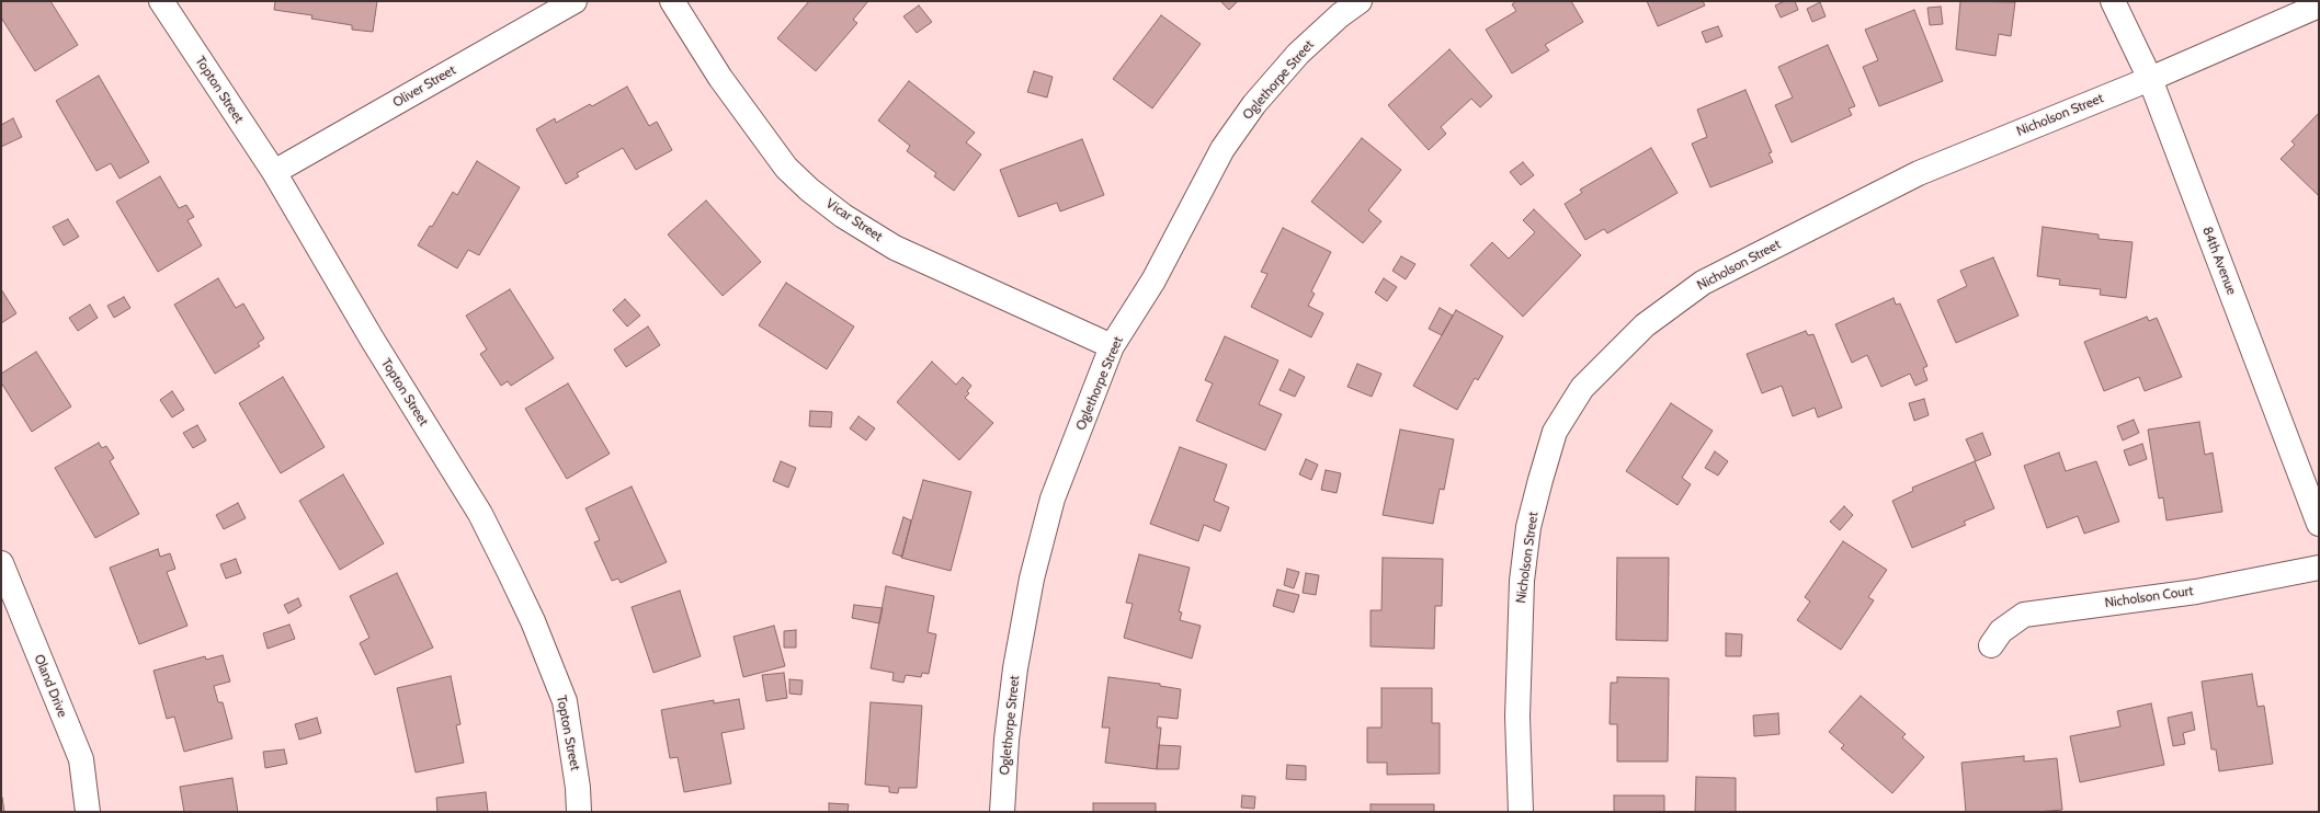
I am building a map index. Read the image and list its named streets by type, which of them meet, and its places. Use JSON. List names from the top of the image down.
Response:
{
  "streets": {
    "street": [
      "Oglethorpe Street",
      "Oliver Street",
      "Topton Street",
      "Nicholson Street",
      "Vicar Street",
      "84th Avenue",
      "Nicholson Court",
      "Oland Drive"
    ]
  },
  "crossings": [
    ["Oglethorpe Street", "Vicar Street"],
    ["Oliver Street", "Topton Street"],
    ["Nicholson Street", "84th Avenue"]
  ]
}
